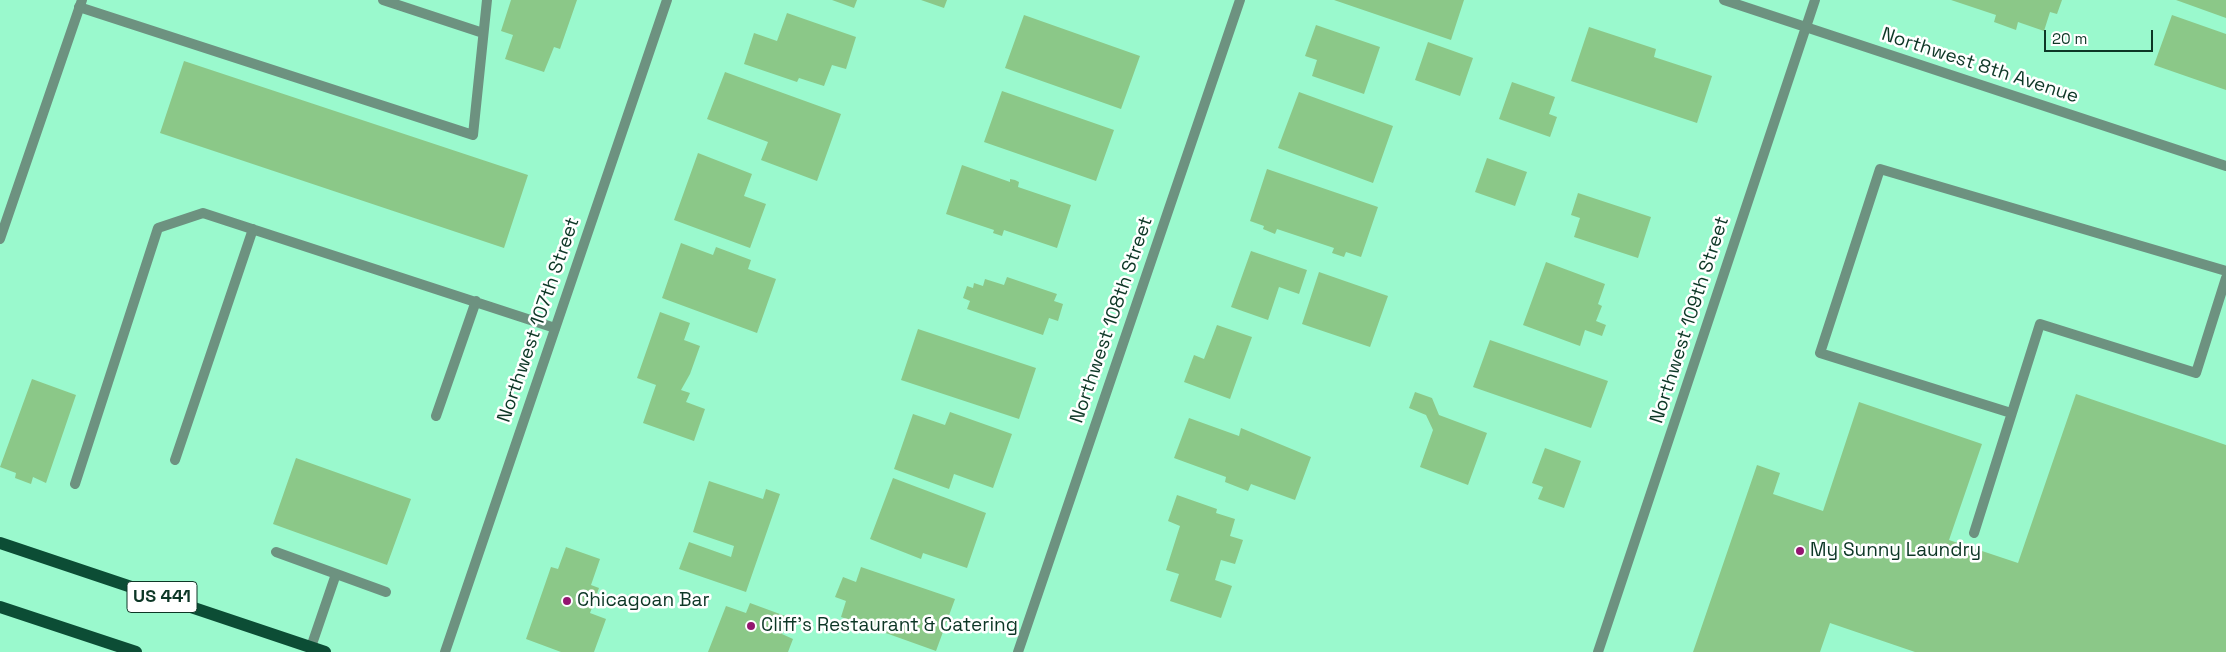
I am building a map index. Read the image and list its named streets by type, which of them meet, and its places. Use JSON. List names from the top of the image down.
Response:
{
  "streets": {
    "main road": ["US 441"],
    "street": [
      "Northwest 8th Avenue",
      "Northwest 107th Street",
      "Northwest 108th Street",
      "Northwest 109th Street"
    ]
  },
  "crossings": [
    ["Northwest 8th Avenue", "Northwest 109th Street"]
  ],
  "places": ["My Sunny Laundry", "Chicagoan Bar", "Cliff's Restaurant & Catering"],
  "scale_bar": "20 m"
}
